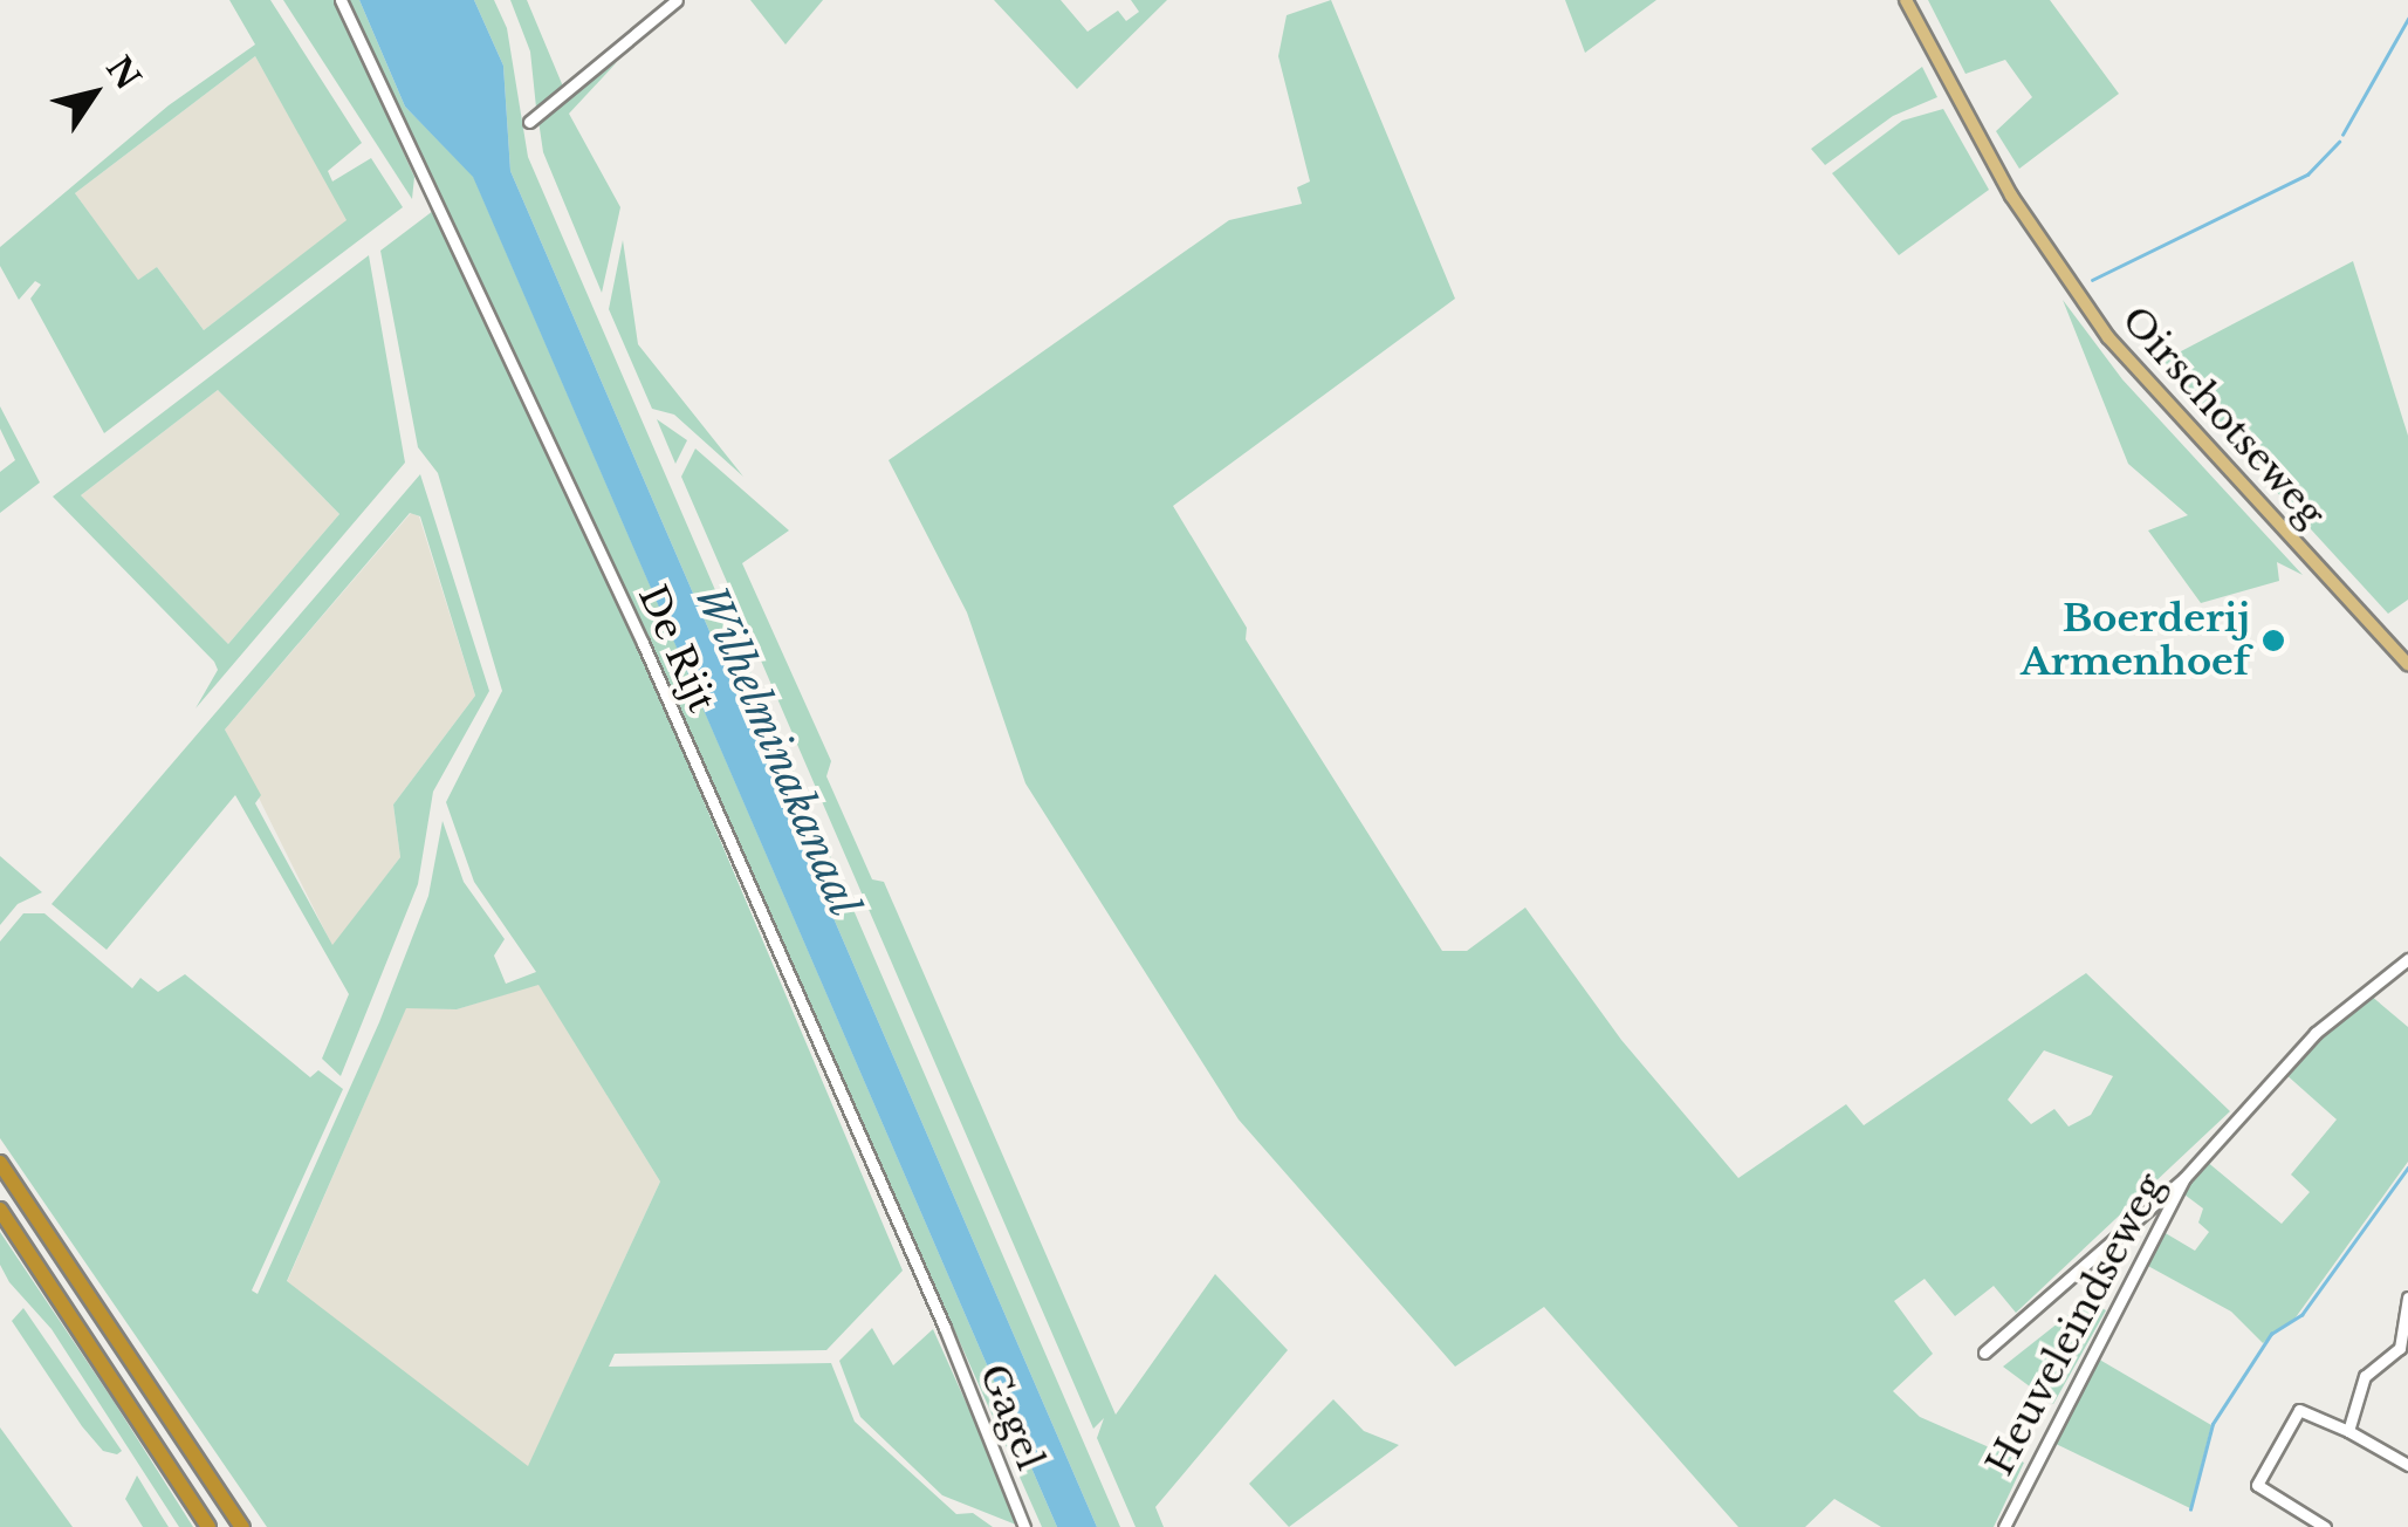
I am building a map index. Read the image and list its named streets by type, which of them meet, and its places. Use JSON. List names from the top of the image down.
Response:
{
  "streets": {
    "main road": ["Oirschotseweg"],
    "street": ["De Rijt", "Heuveleindseweg", "Gagel"]
  },
  "crossings": [
    ["De Rijt", "Gagel"]
  ],
  "water": ["Wilhelminakanaal"],
  "places": ["Boerderij Armenhoef"],
  "north": "top right"
}
